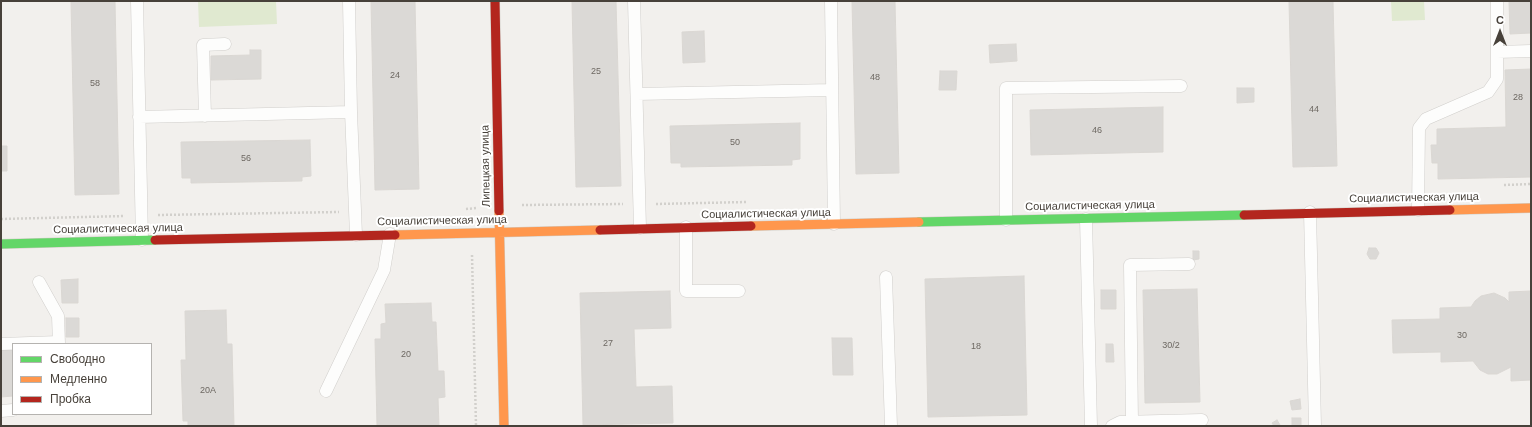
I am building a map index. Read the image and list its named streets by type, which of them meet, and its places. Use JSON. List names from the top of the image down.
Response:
{
  "streets": {
    "street": ["Липецкая улица", "Социалистическая улица"]
  },
  "crossings": [
    ["Липецкая улица", "Социалистическая улица"]
  ],
  "house_numbers": [
    "25",
    "24",
    "48",
    "58",
    "28",
    "44",
    "46",
    "50",
    "56",
    "30",
    "27",
    "30/2",
    "18",
    "20",
    "20А"
  ],
  "legend": ["Свободно", "Медленно", "Пробка"],
  "north": "top"
}
